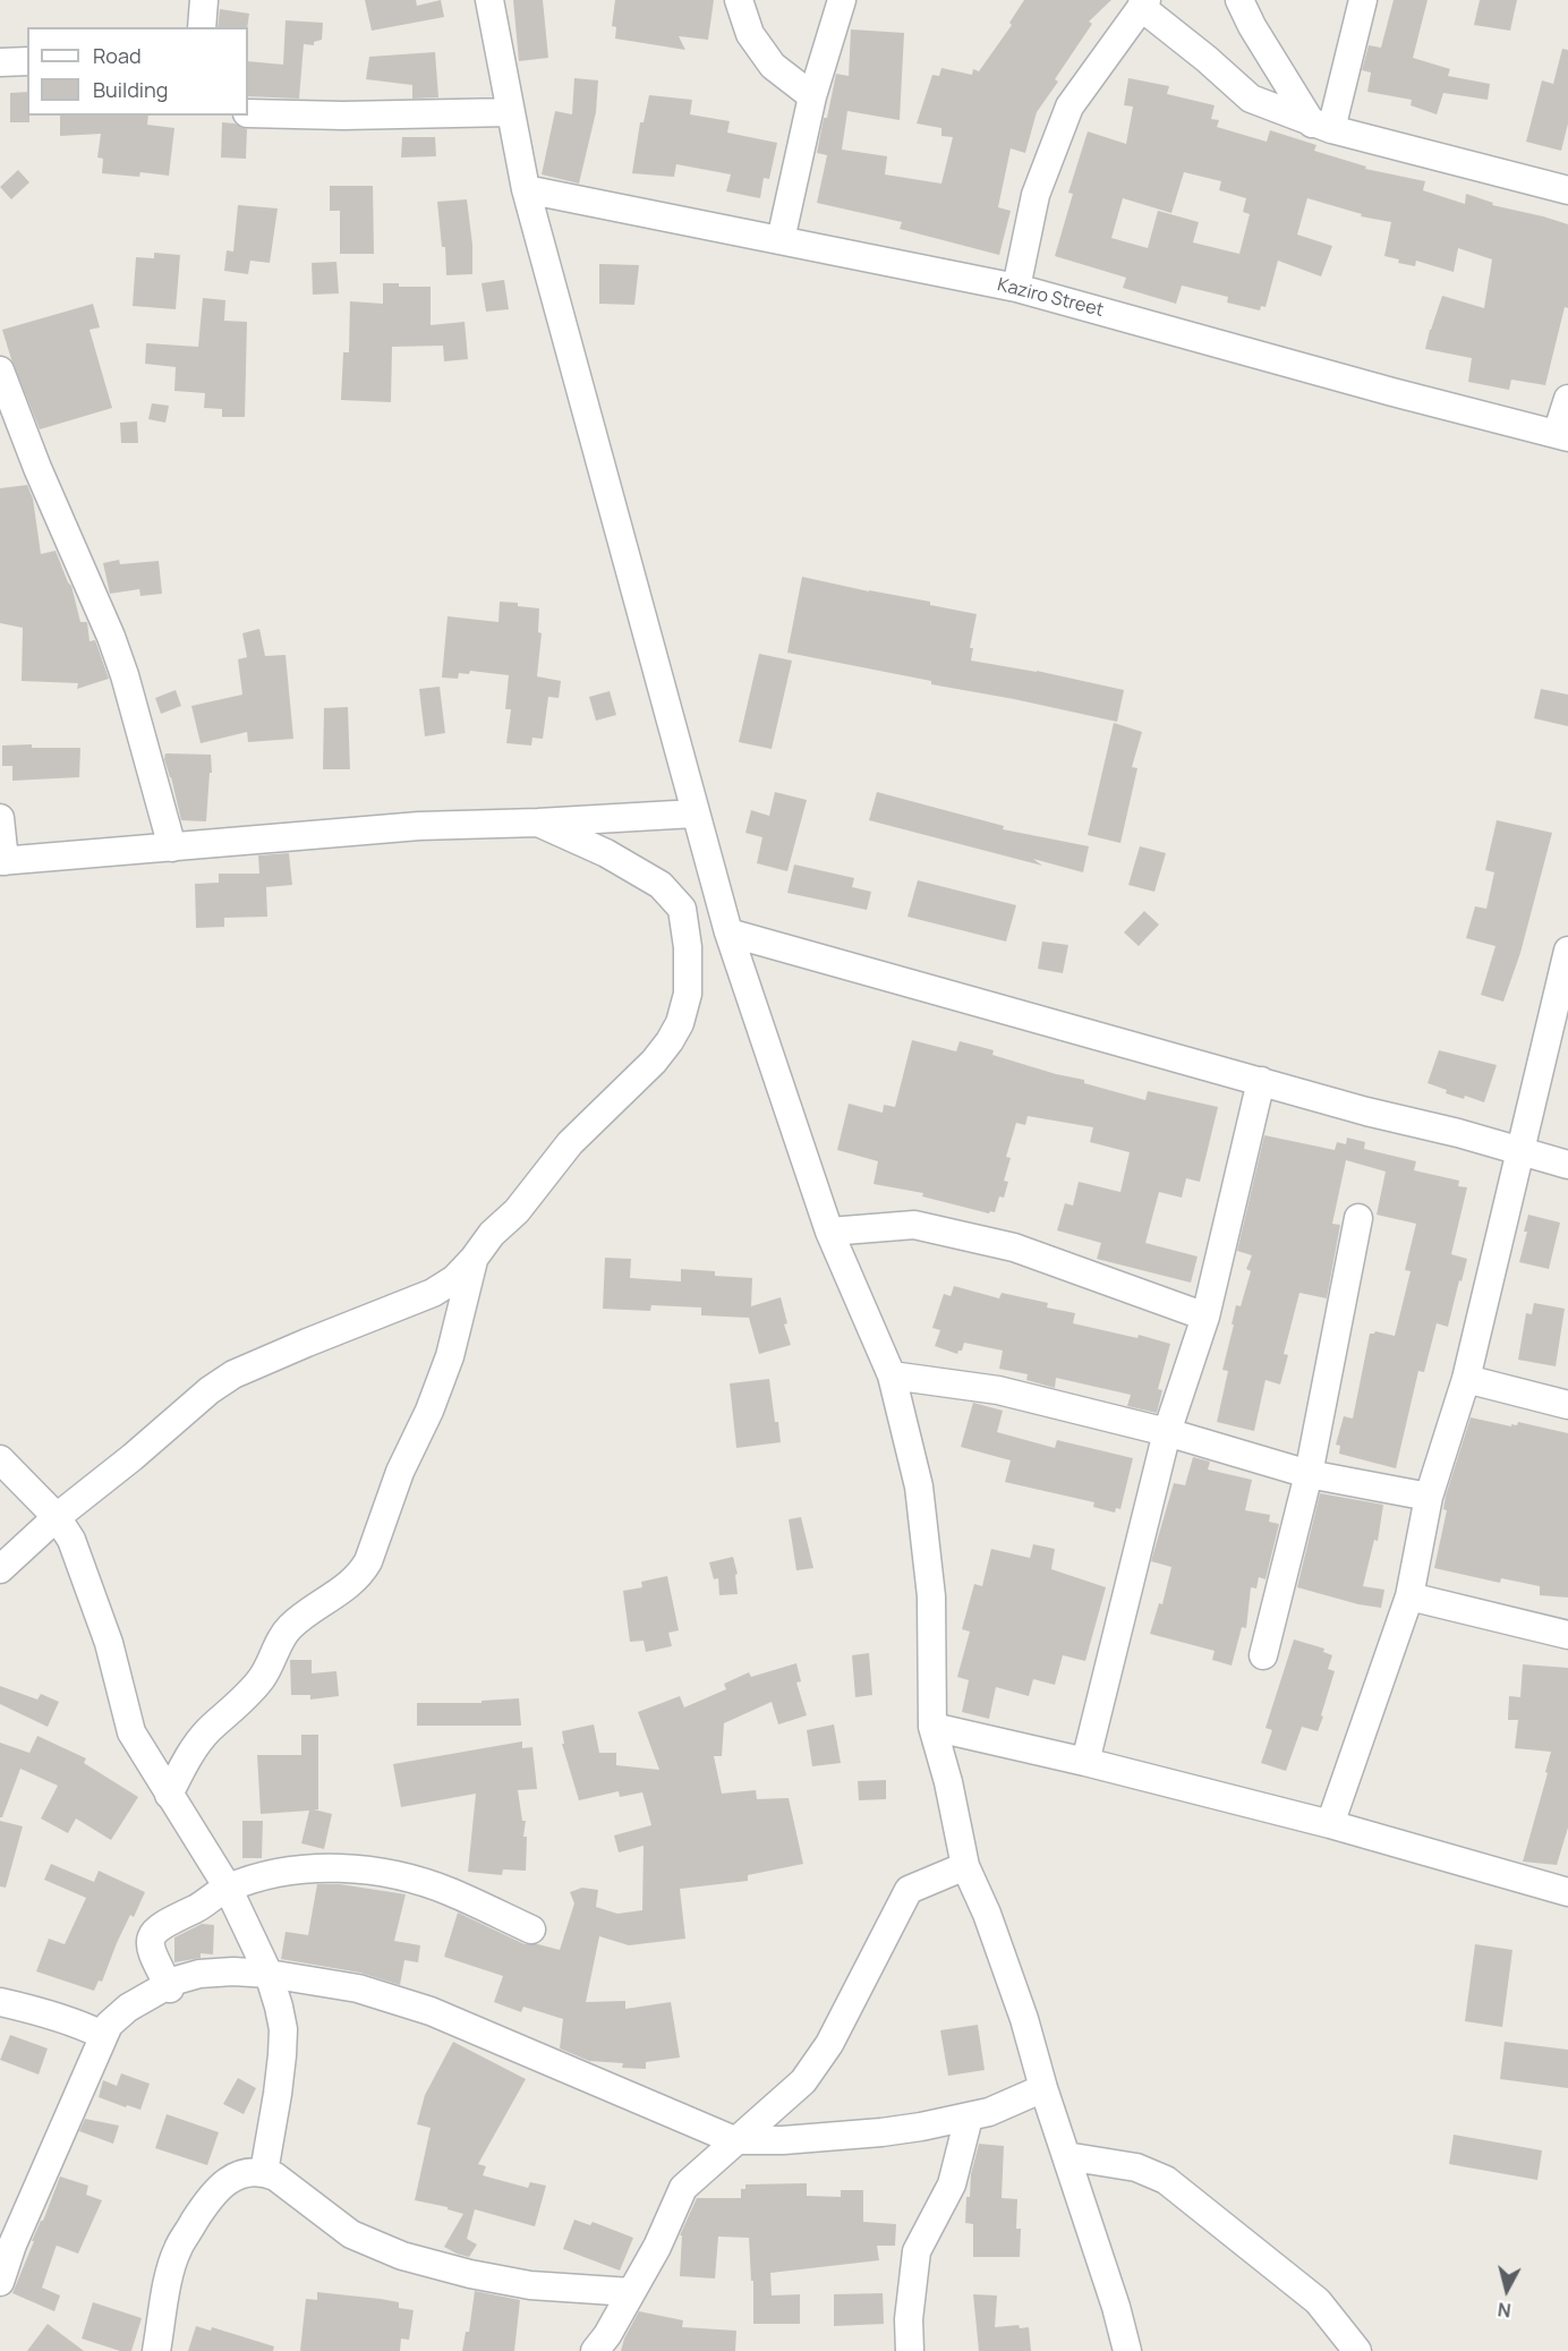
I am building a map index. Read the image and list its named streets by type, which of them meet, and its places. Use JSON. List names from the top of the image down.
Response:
{
  "streets": {
    "street": ["Kaziro Street"]
  },
  "legend": ["Road", "Building"],
  "north": "bottom"
}
